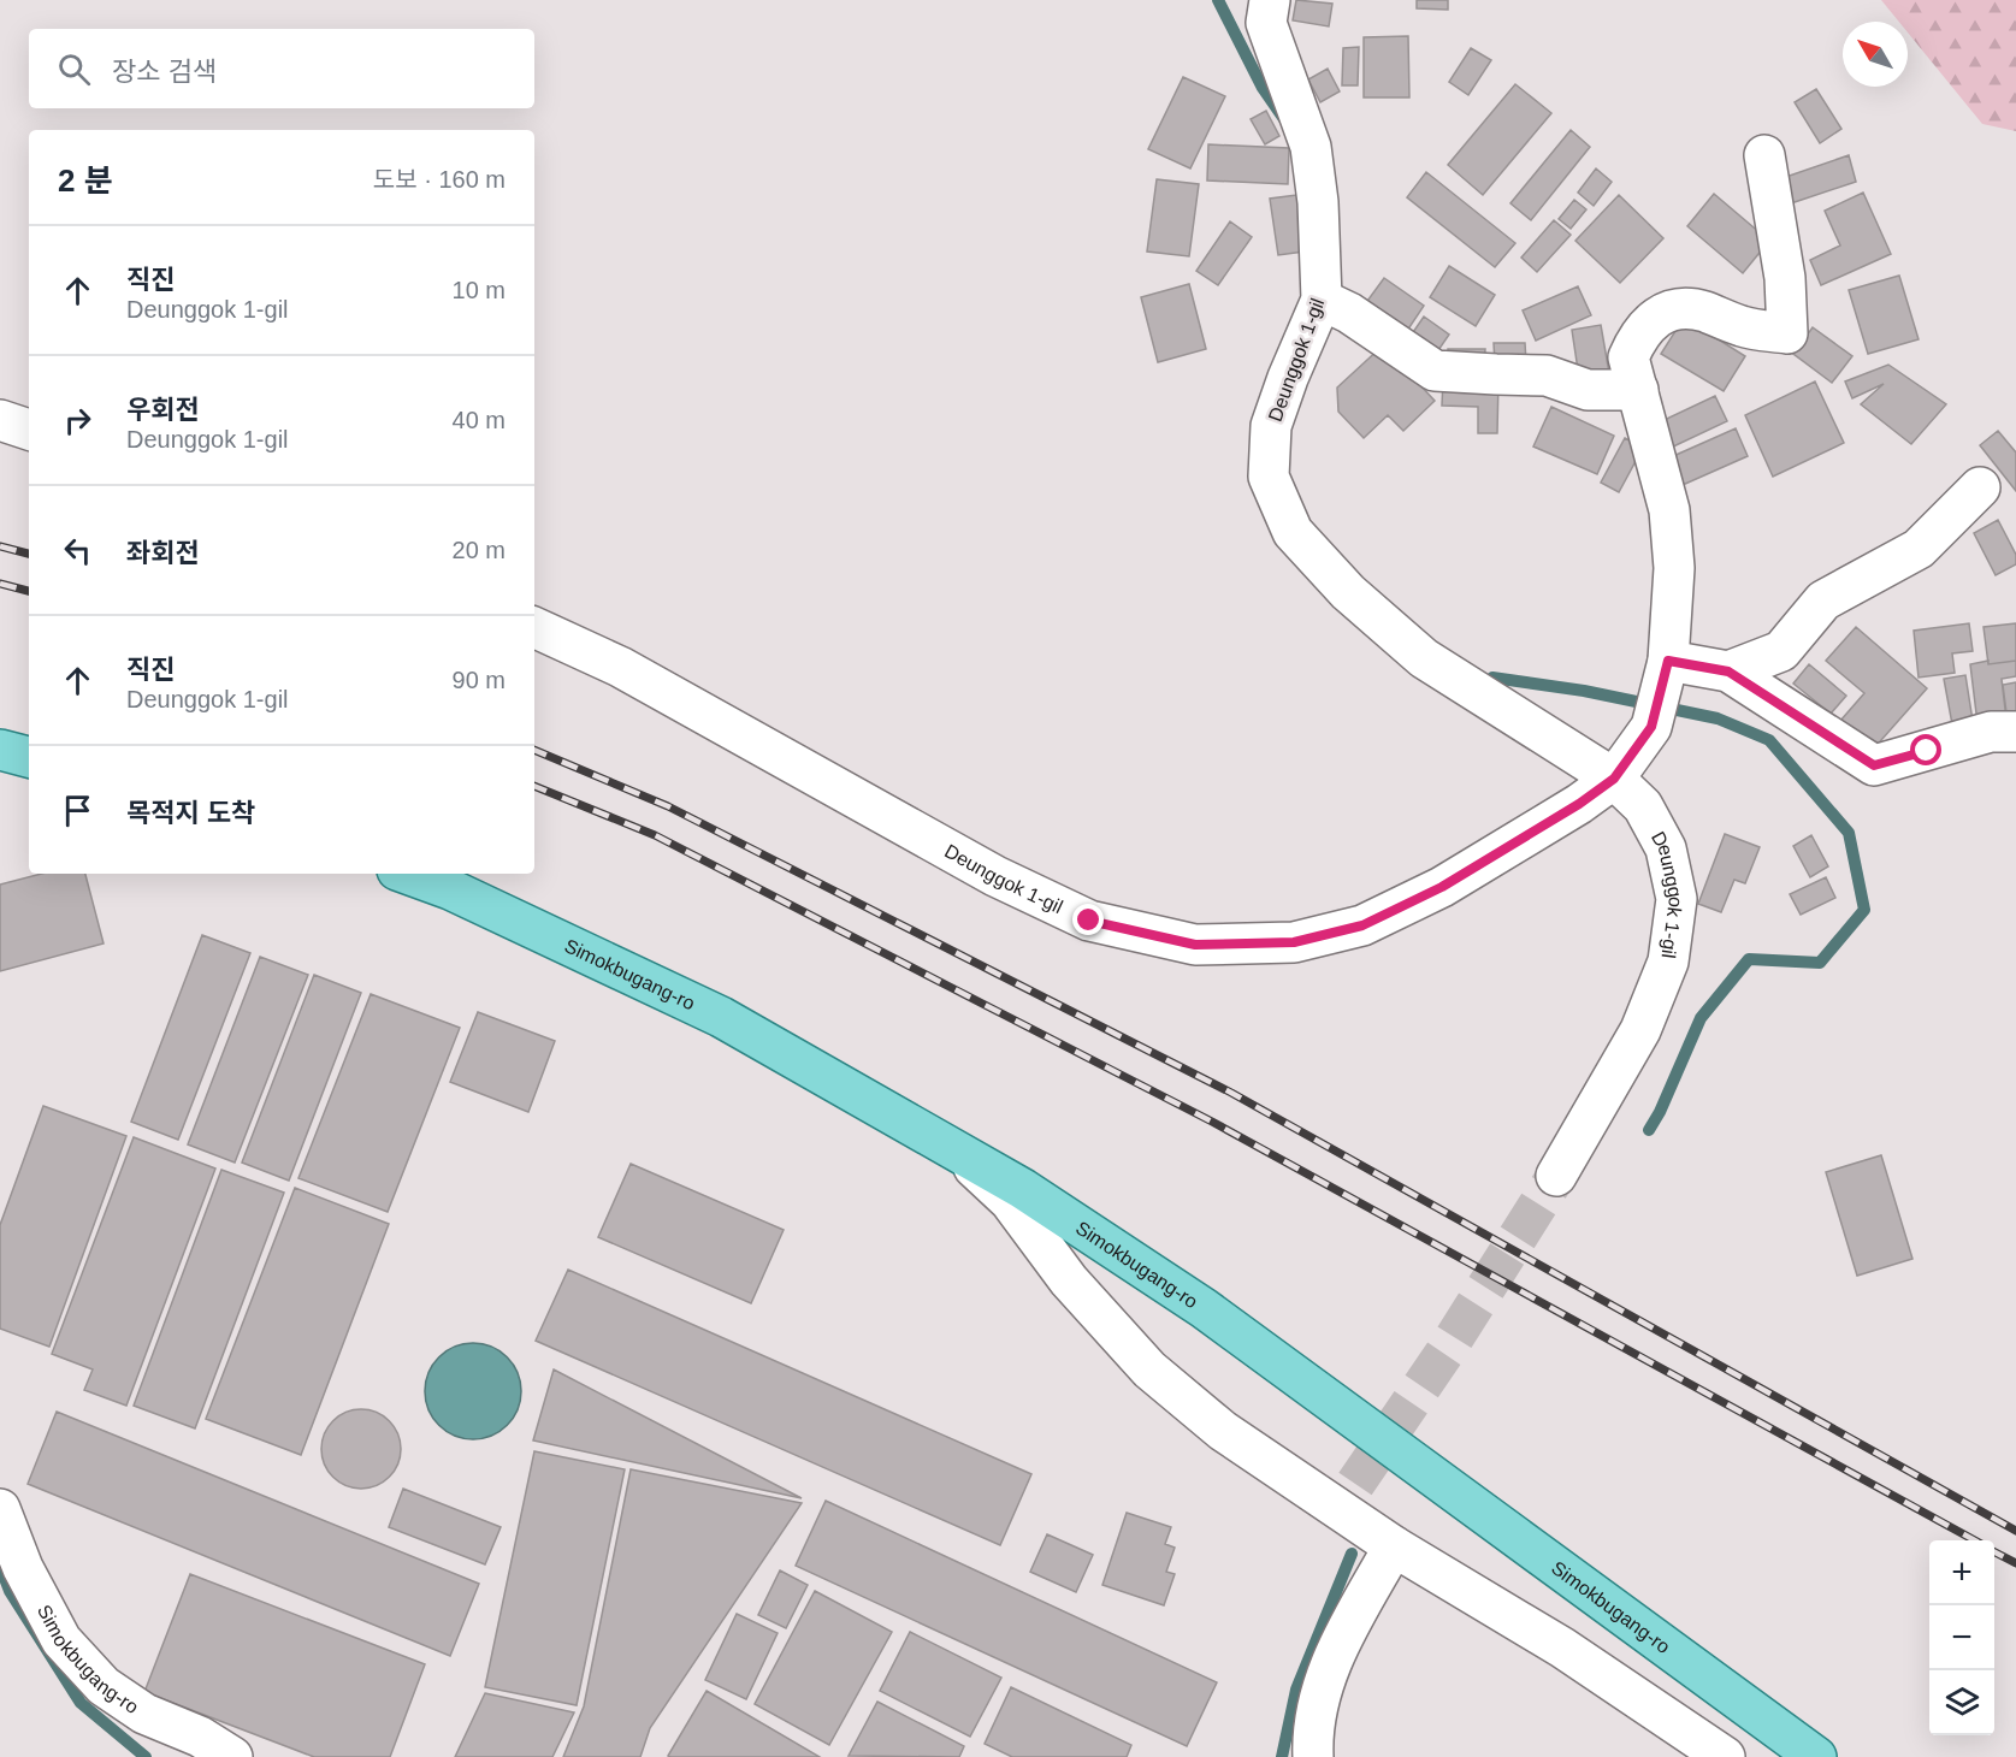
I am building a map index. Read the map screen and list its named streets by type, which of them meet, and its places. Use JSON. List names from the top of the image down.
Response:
{
  "streets": {
    "main road": ["Simokbugang-ro"],
    "street": ["Deunggok 1-gil"]
  },
  "north": "top left",
  "page": {
    "search": "장소 검색",
    "heading": ["2 분", "도보 · 160 m"],
    "list": [
      ["직진", "Deunggok 1-gil", "10 m"],
      ["우회전", "Deunggok 1-gil", "40 m"],
      ["좌회전", "20 m"],
      ["직진", "Deunggok 1-gil", "90 m"],
      "목적지 도착"
    ],
    "map_buttons": ["+", "−"]
  }
}
